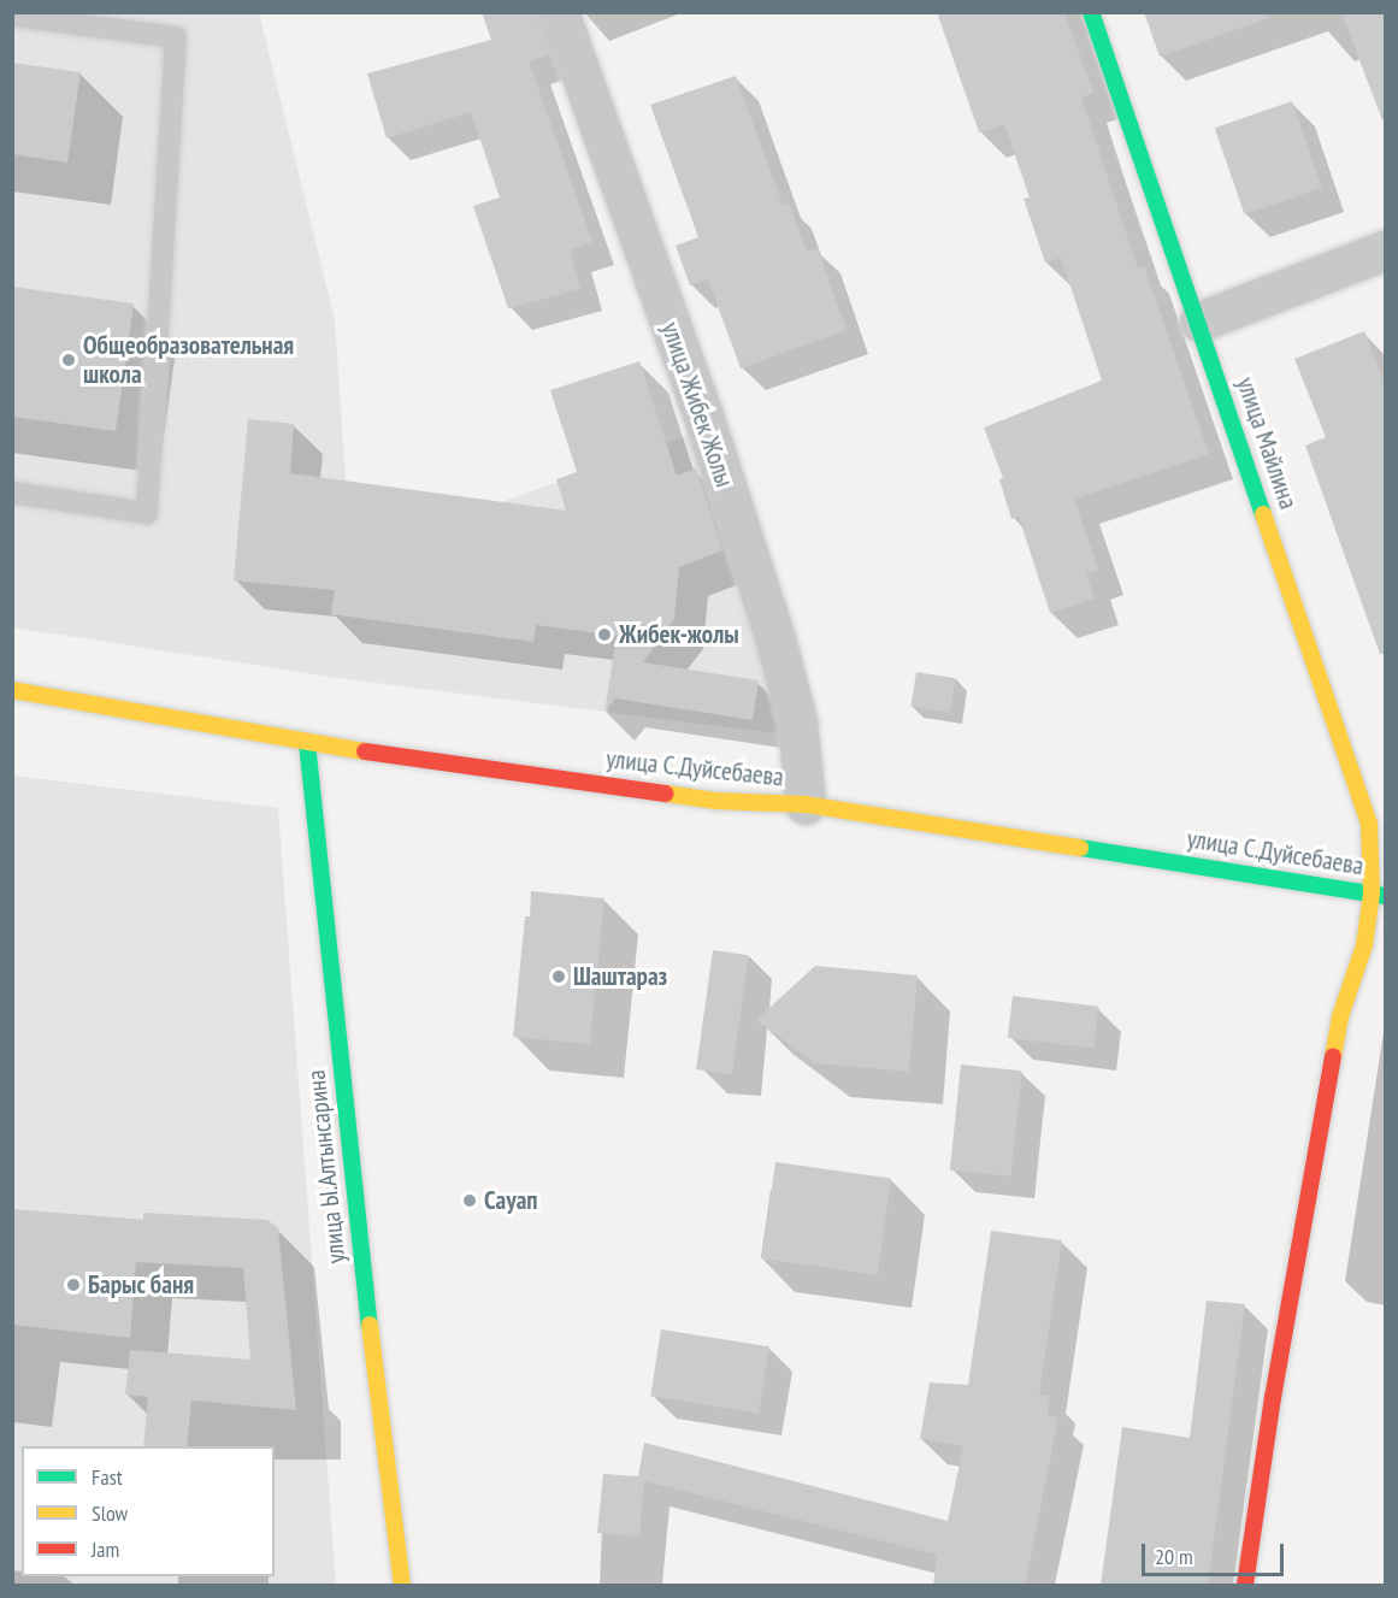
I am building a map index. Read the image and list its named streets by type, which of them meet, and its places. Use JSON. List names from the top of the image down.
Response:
{
  "streets": {
    "street": [
      "улица Жибек Жолы",
      "улица Майлина",
      "улица С.Дуйсебаева",
      "улица Ы.Алтынсарина"
    ]
  },
  "crossings": [
    ["улица Жибек Жолы", "улица С.Дуйсебаева"],
    ["улица Майлина", "улица С.Дуйсебаева"],
    ["улица С.Дуйсебаева", "улица Ы.Алтынсарина"]
  ],
  "places": [
    "Общеобразовательная школа",
    "Жибек-жолы",
    "Шаштараз",
    "Сауап",
    "Барыс баня"
  ],
  "legend": ["Fast", "Slow", "Jam"],
  "scale_bar": "20 m"
}
